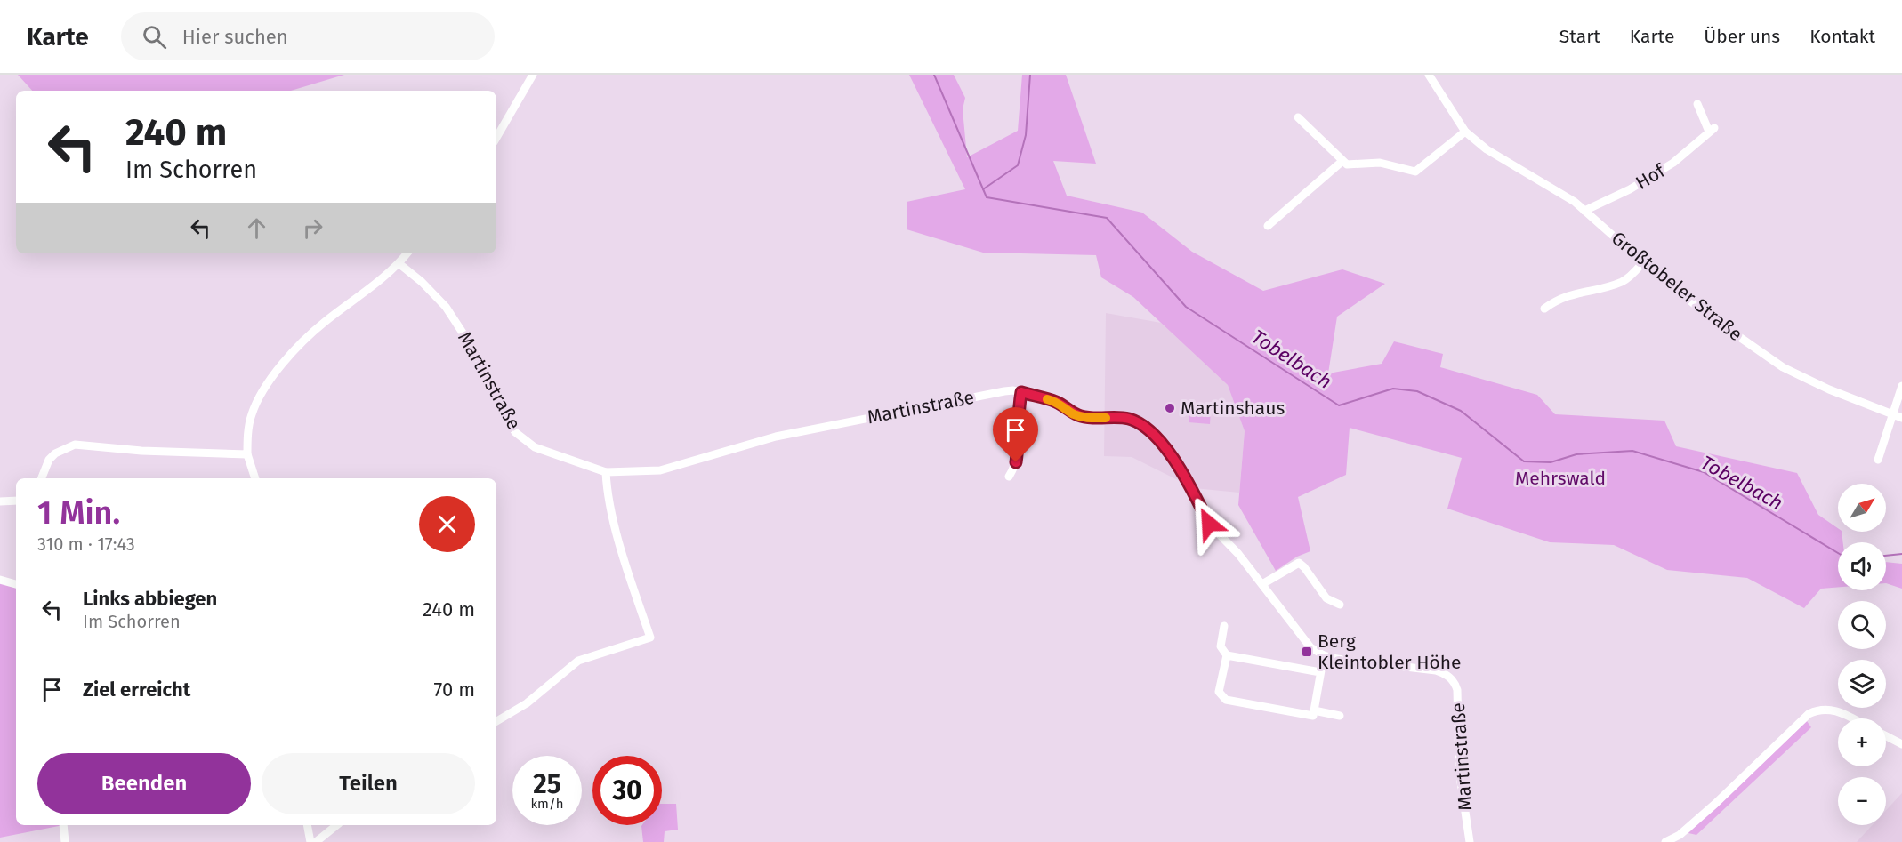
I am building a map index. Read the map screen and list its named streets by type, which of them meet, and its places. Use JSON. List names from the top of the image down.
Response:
{
  "streets": {
    "street": ["Hof", "Großtobeler Straße", "Martinstraße"]
  },
  "crossings": [
    ["Hof", "Großtobeler Straße"]
  ],
  "water": ["Tobelbach"],
  "parks": ["Mehrswald"],
  "places": {
    "other": ["Martinshaus"],
    "transit": ["Berg Kleintobler Höhe"]
  },
  "north": "top right",
  "page": {
    "header": "Karte",
    "search": "Hier suchen",
    "nav": [
      "Start",
      "Karte",
      "Über uns",
      "Kontakt"
    ],
    "turn": ["240 m", "Im Schorren"],
    "heading": ["1 Min.", "310 m · 17:43"],
    "map_buttons": ["+", "−"],
    "list": [
      {
        "name": "Links abbiegen",
        "note": "Im Schorren",
        "value": "240 m"
      },
      {
        "name": "Ziel erreicht",
        "value": "70 m"
      }
    ],
    "buttons": ["Beenden", "Teilen"],
    "speed": "25 km/h",
    "limit": "30"
  }
}
